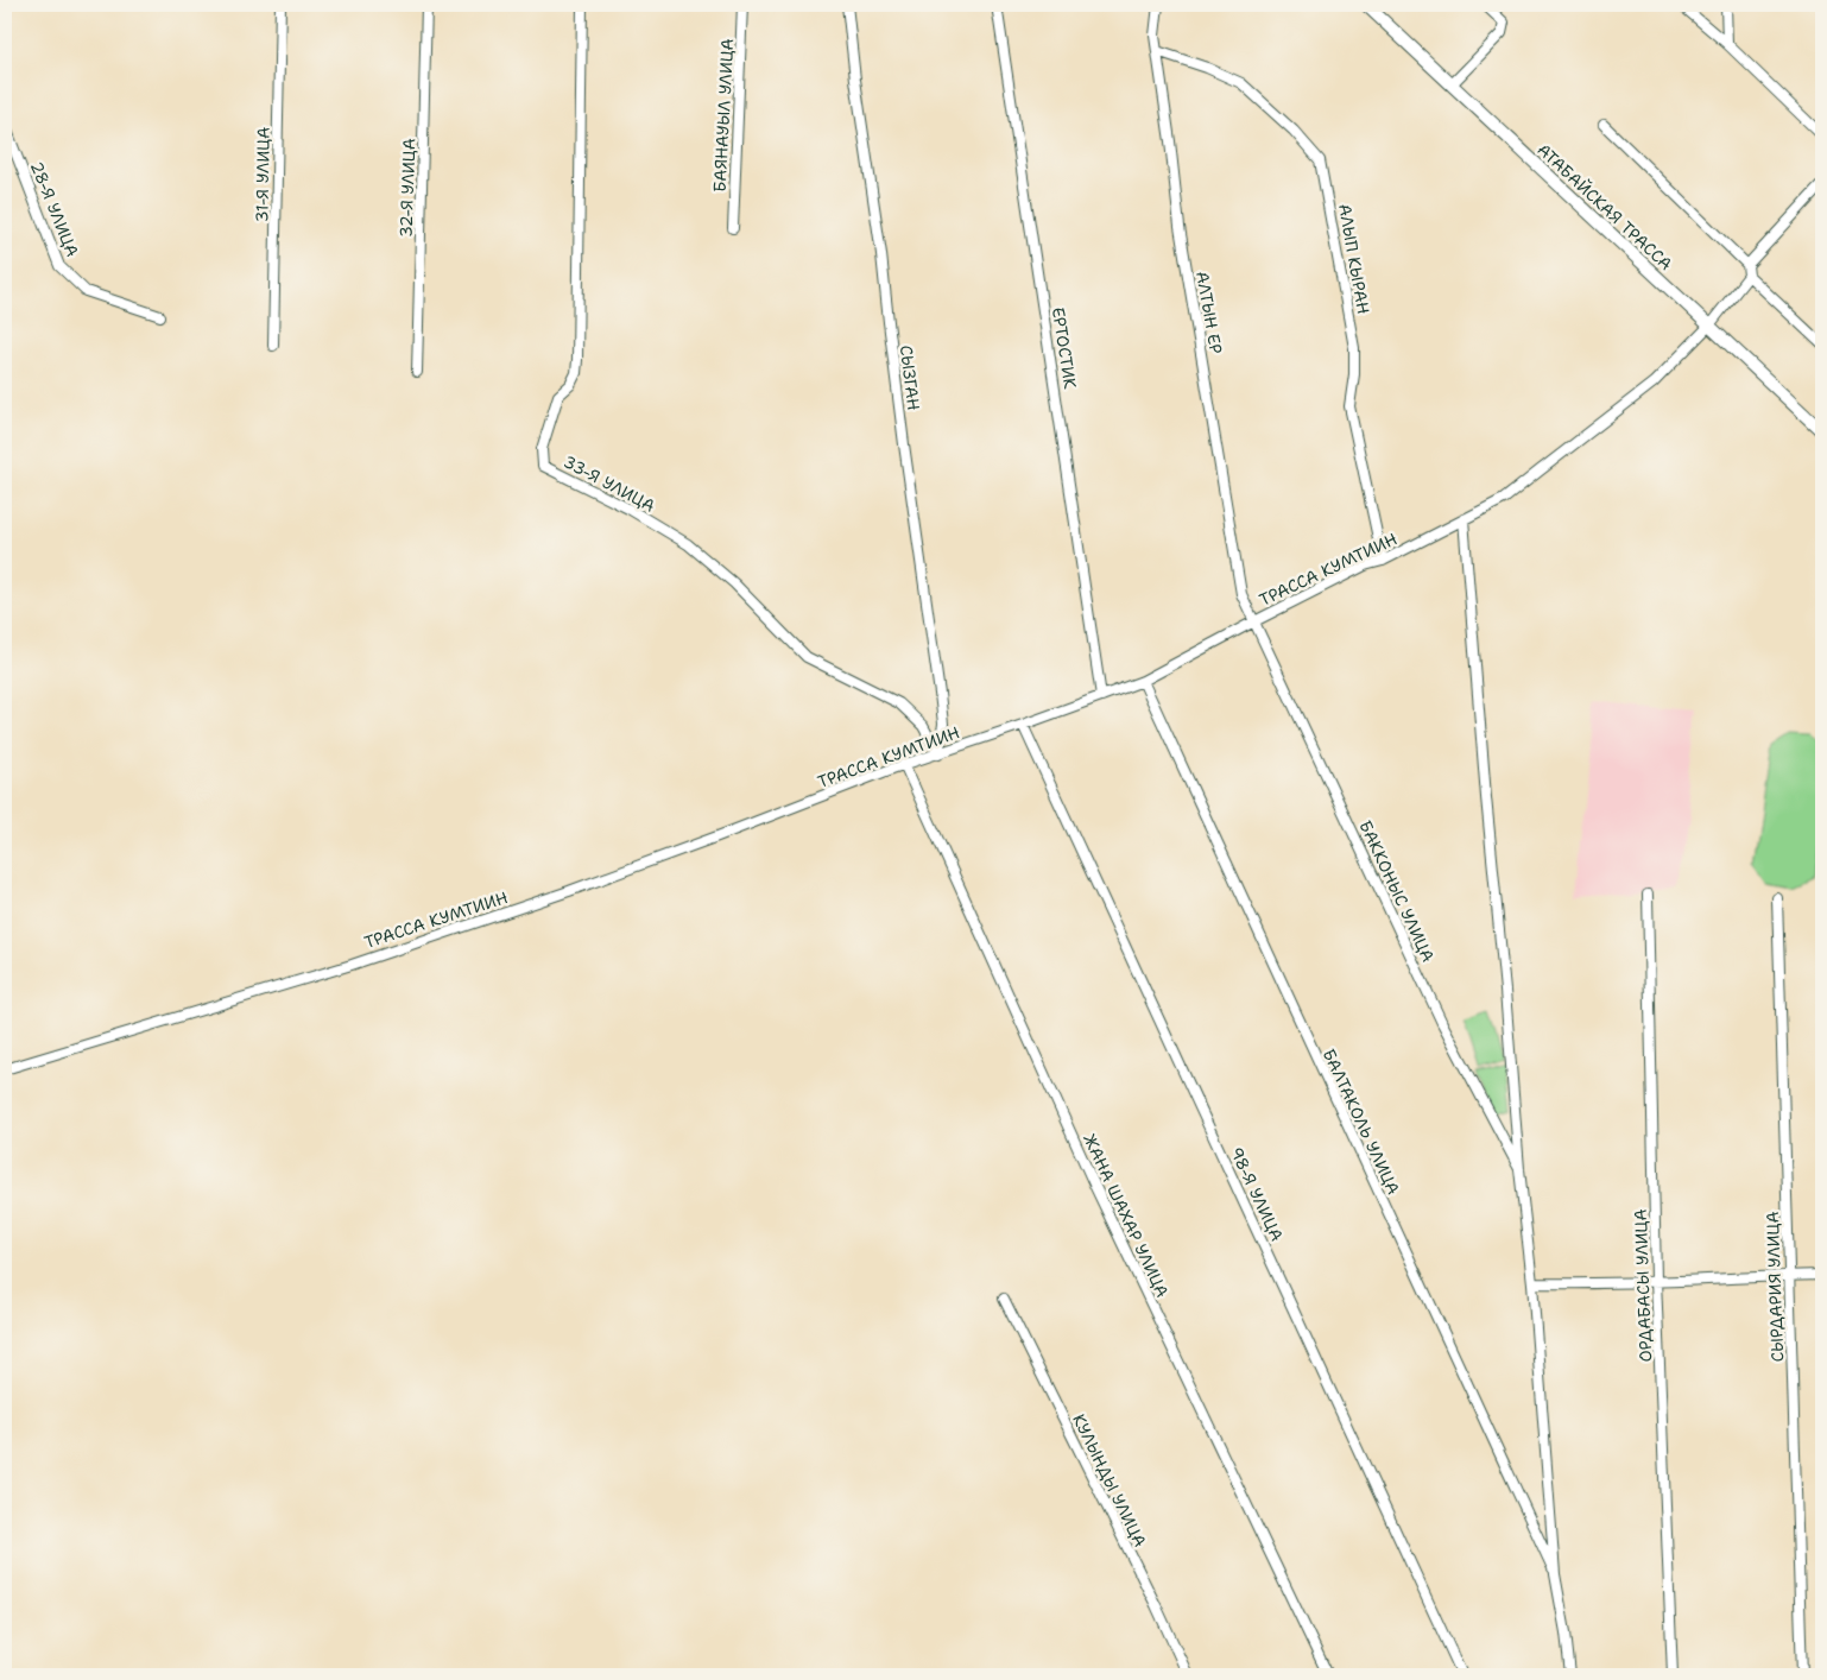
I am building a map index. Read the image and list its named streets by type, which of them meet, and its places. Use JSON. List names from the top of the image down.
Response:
{
  "streets": {
    "main road": ["АТАБАЙСКАЯ ТРАССА"],
    "street": [
      "БАЯНАУЫЛ УЛИЦА",
      "31-Я УЛИЦА",
      "32-Я УЛИЦА",
      "28-Я УЛИЦА",
      "АЛЫП КЫРАН",
      "АЛТЫН ЕР",
      "ЕРТОСТИК",
      "СЫЗГАН",
      "33-Я УЛИЦА",
      "ТРАССА КУМТИИН",
      "БАККОНЫС УЛИЦА",
      "БАЛТАКОЛЬ УЛИЦА",
      "98-Я УЛИЦА",
      "ЖАНА ШАХАР УЛИЦА",
      "ОРДАБАСЫ УЛИЦА",
      "СЫРДАРИЯ УЛИЦА",
      "КУЛЫНДЫ УЛИЦА"
    ]
  },
  "crossings": [
    ["АТАБАЙСКАЯ ТРАССА", "ТРАССА КУМТИИН"],
    ["АЛЫП КЫРАН", "АЛТЫН ЕР"],
    ["АЛЫП КЫРАН", "ТРАССА КУМТИИН"],
    ["АЛТЫН ЕР", "ТРАССА КУМТИИН"],
    ["АЛТЫН ЕР", "БАККОНЫС УЛИЦА"],
    ["ЕРТОСТИК", "ТРАССА КУМТИИН"],
    ["СЫЗГАН", "33-Я УЛИЦА"],
    ["СЫЗГАН", "ТРАССА КУМТИИН"],
    ["33-Я УЛИЦА", "ТРАССА КУМТИИН"],
    ["ТРАССА КУМТИИН", "БАККОНЫС УЛИЦА"],
    ["ТРАССА КУМТИИН", "БАЛТАКОЛЬ УЛИЦА"],
    ["ТРАССА КУМТИИН", "98-Я УЛИЦА"],
    ["ТРАССА КУМТИИН", "ЖАНА ШАХАР УЛИЦА"]
  ]
}
